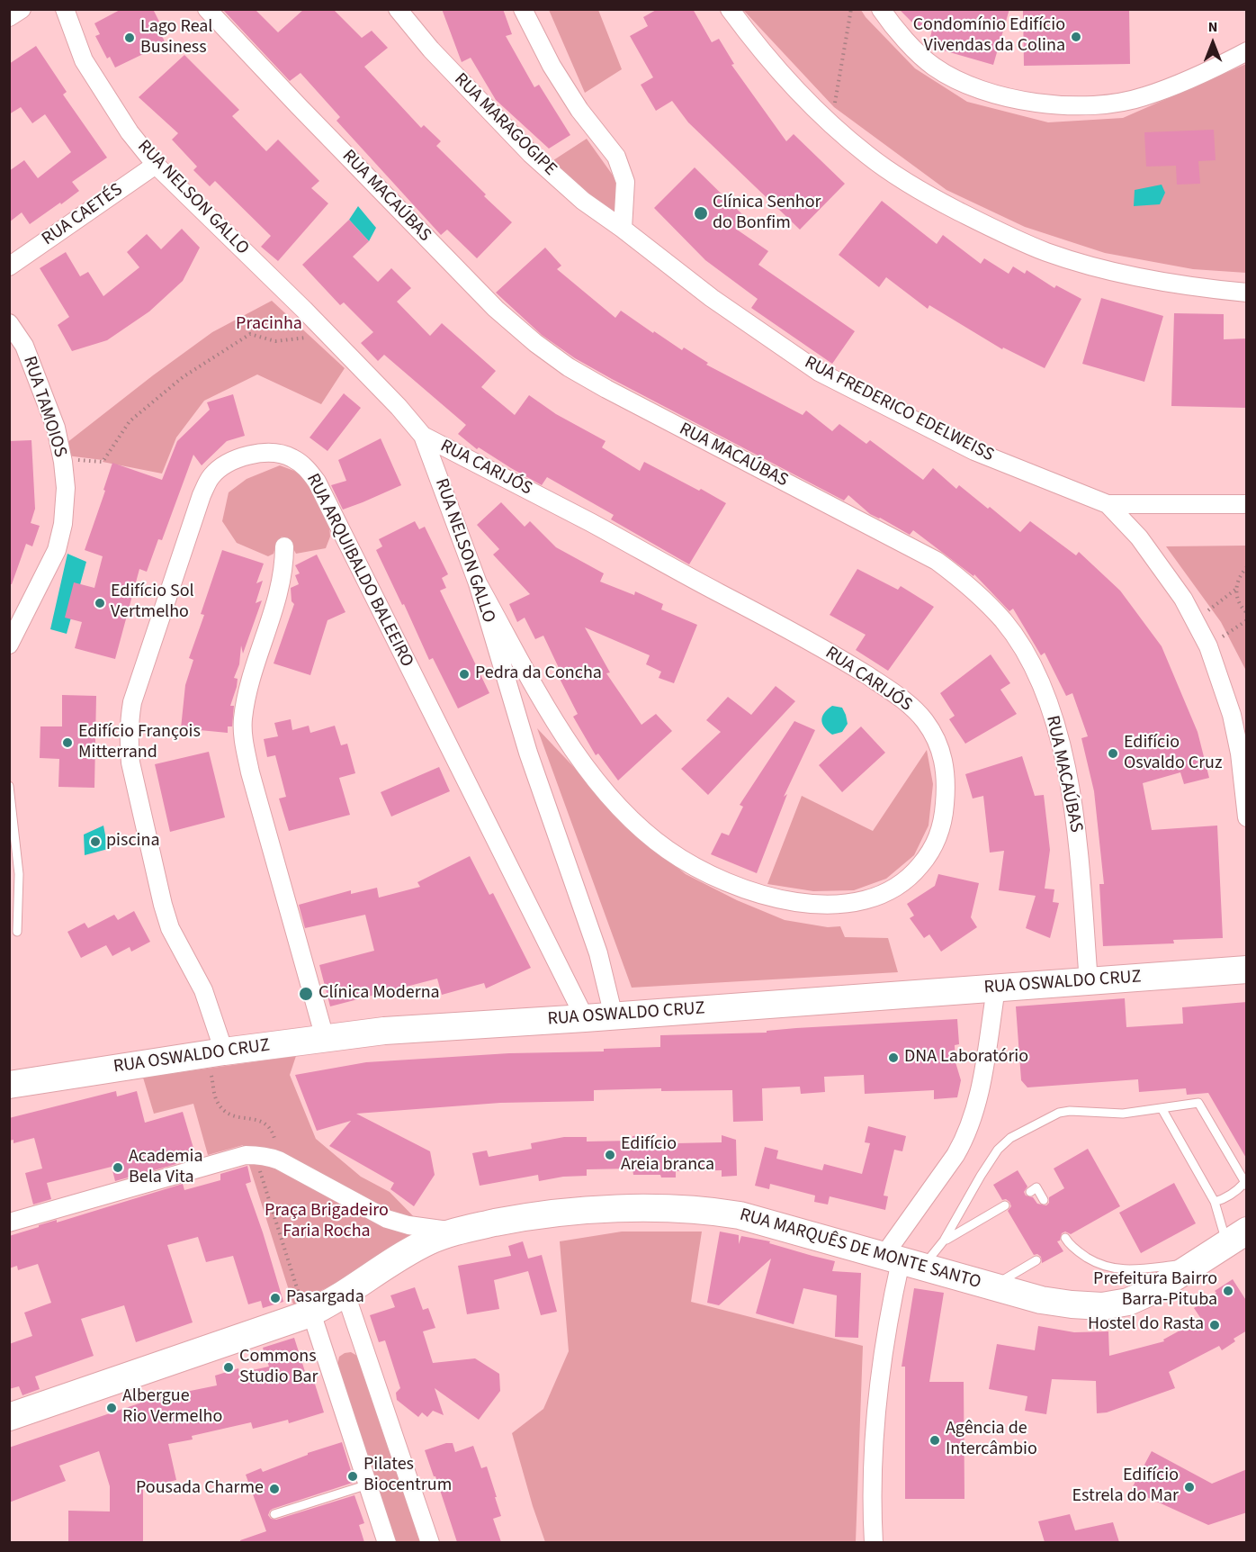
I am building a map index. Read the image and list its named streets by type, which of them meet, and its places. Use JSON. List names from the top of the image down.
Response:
{
  "streets": {
    "main road": ["RUA OSWALDO CRUZ", "RUA MARQUÊS DE MONTE SANTO"],
    "street": [
      "RUA MARAGOGIPE",
      "RUA MACAÚBAS",
      "RUA NELSON GALLO",
      "RUA CAETÉS",
      "RUA TAMOIOS",
      "RUA FREDERICO EDELWEISS",
      "RUA CARIJÓS",
      "RUA ARQUIBALDO BALEEIRO"
    ]
  },
  "crossings": [
    ["RUA MARAGOGIPE", "RUA FREDERICO EDELWEISS"],
    ["RUA MACAÚBAS", "RUA OSWALDO CRUZ"],
    ["RUA NELSON GALLO", "RUA CAETÉS"],
    ["RUA NELSON GALLO", "RUA CARIJÓS"],
    ["RUA NELSON GALLO", "RUA OSWALDO CRUZ"],
    ["RUA ARQUIBALDO BALEEIRO", "RUA OSWALDO CRUZ"]
  ],
  "parks": ["Pracinha", "Praça Brigadeiro Faria Rocha"],
  "places": [
    "Condomínio Edifício Vivendas da Colina",
    "Lago Real Business",
    "Clínica Senhor do Bonfim",
    "Edifício Sol Vertmelho",
    "Pedra da Concha",
    "Edifício François Mitterrand",
    "Edifício Osvaldo Cruz",
    "piscina",
    "Clínica Moderna",
    "DNA Laboratório",
    "Edifício Areia branca",
    "Academia Bela Vita",
    "Prefeitura Bairro Barra-Pituba",
    "Pasargada",
    "Hostel do Rasta",
    "Commons Studio Bar",
    "Albergue Rio Vermelho",
    "Agência de Intercâmbio",
    "Pilates Biocentrum",
    "Edifício Estrela do Mar",
    "Pousada Charme"
  ],
  "north": "top"
}
